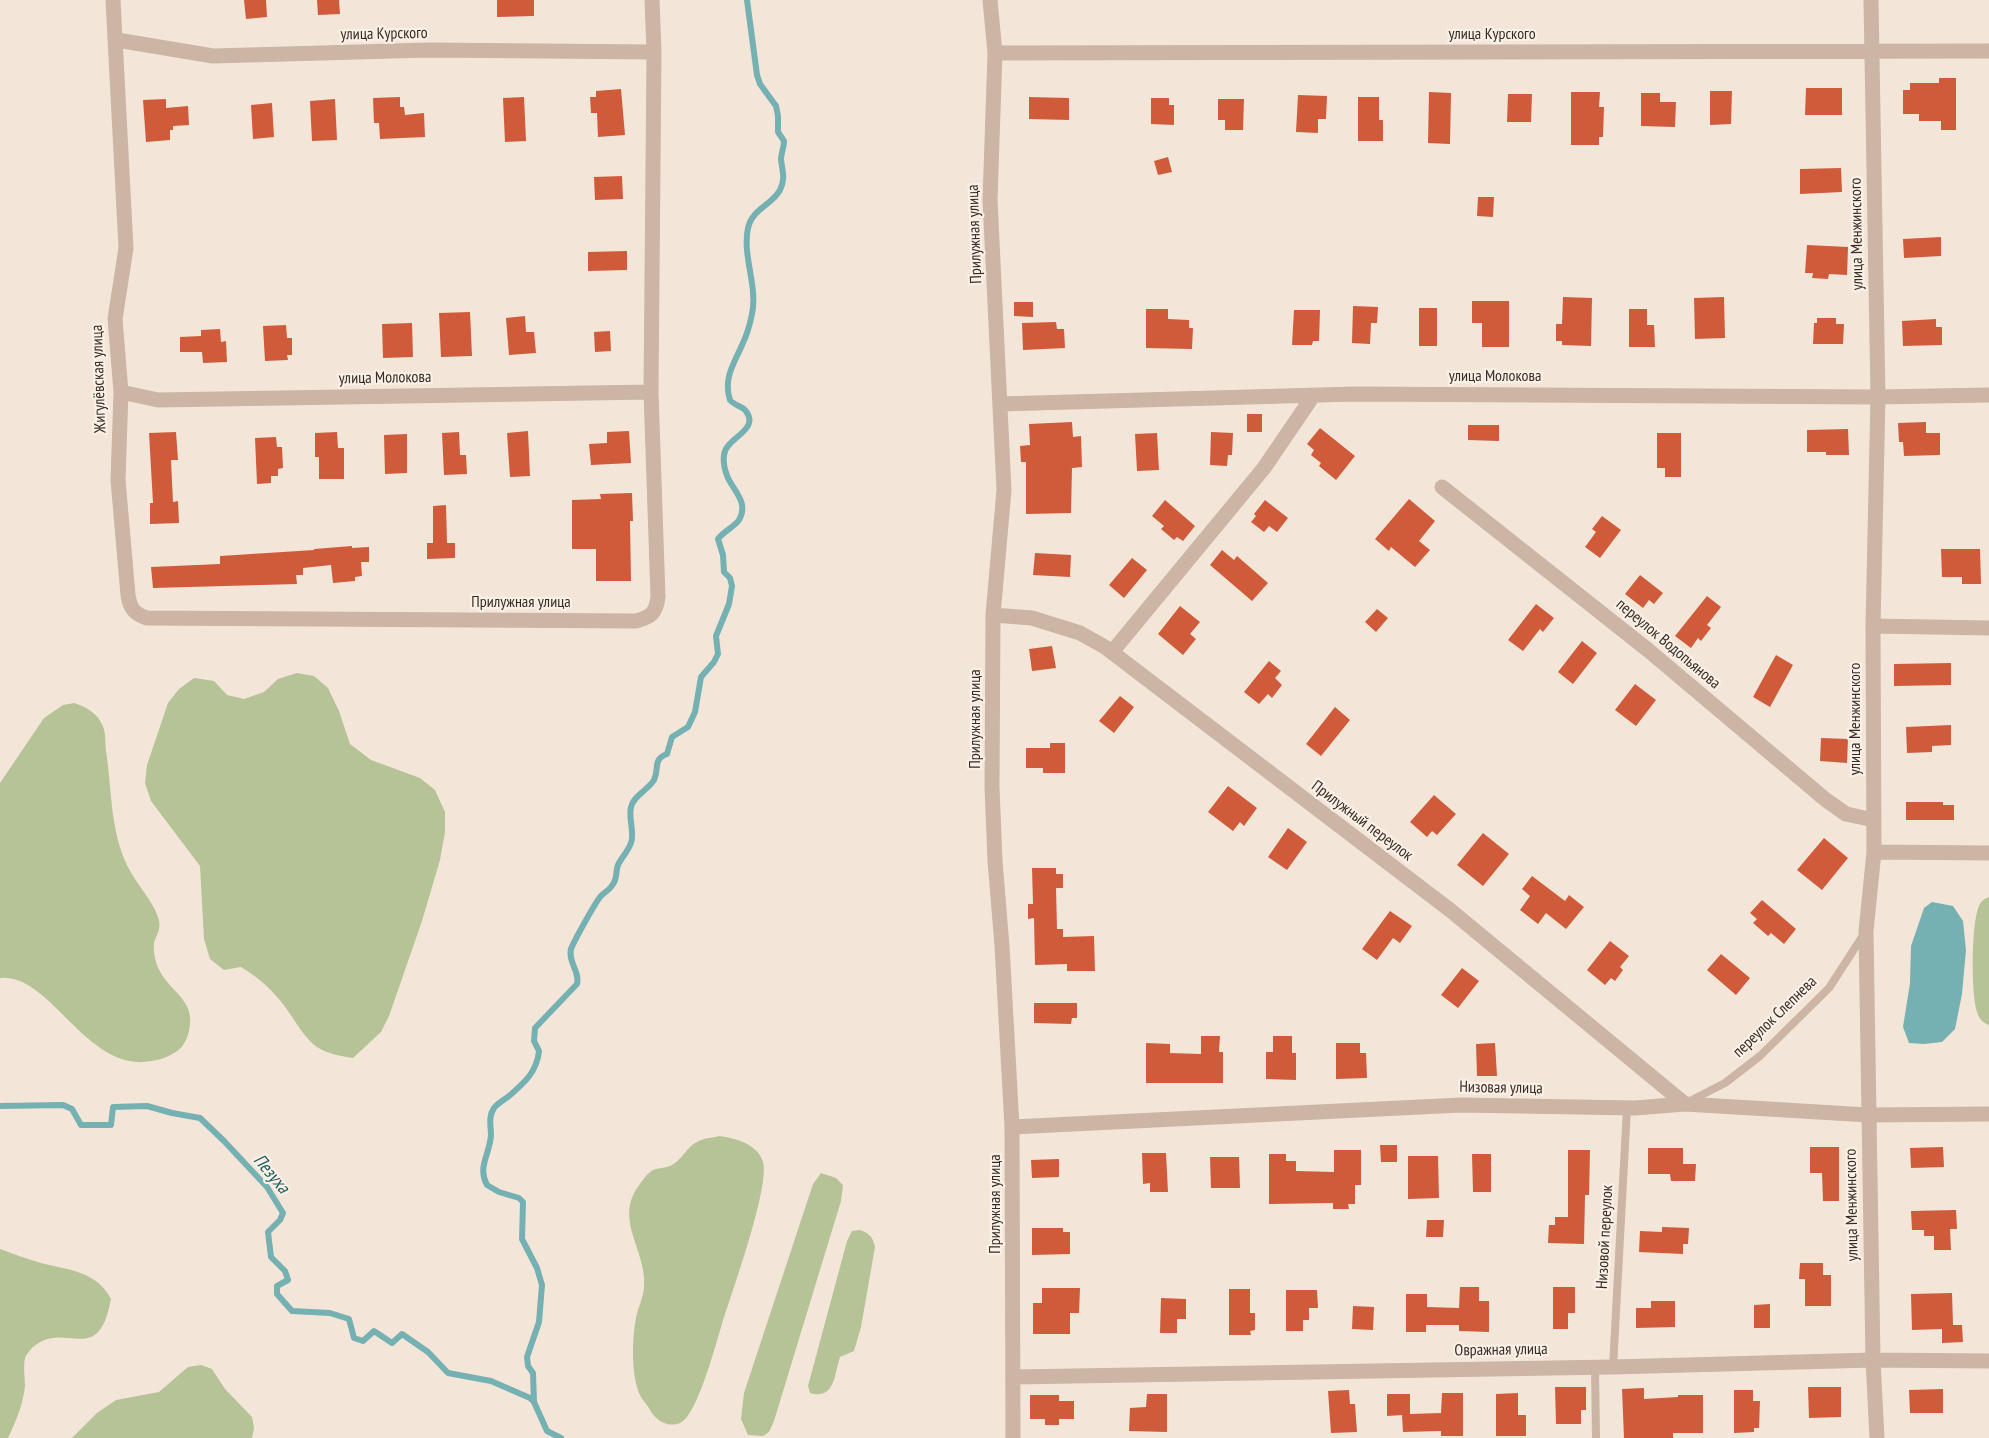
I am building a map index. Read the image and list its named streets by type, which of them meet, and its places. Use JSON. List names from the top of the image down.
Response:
{
  "streets": {
    "street": [
      "улица Курского",
      "Прилужная улица",
      "улица Менжинского",
      "улица Молокова",
      "Жигулёвская улица",
      "переулок Водопьянова",
      "Прилужный переулок",
      "Низовая улица",
      "Овражная улица"
    ],
    "lane": ["переулок Слепнева", "Низовой переулок"]
  },
  "crossings": [
    ["улица Курского", "Прилужная улица"],
    ["улица Курского", "улица Менжинского"],
    ["улица Курского", "Жигулёвская улица"],
    ["Прилужная улица", "улица Молокова"],
    ["Прилужная улица", "Жигулёвская улица"],
    ["Прилужная улица", "Прилужный переулок"],
    ["Прилужная улица", "Низовая улица"],
    ["Прилужная улица", "Овражная улица"],
    ["улица Менжинского", "улица Молокова"],
    ["улица Менжинского", "переулок Водопьянова"],
    ["улица Менжинского", "переулок Слепнева"],
    ["улица Менжинского", "Низовая улица"],
    ["улица Менжинского", "Овражная улица"],
    ["улица Молокова", "Жигулёвская улица"],
    ["Прилужный переулок", "переулок Слепнева"],
    ["Прилужный переулок", "Низовая улица"],
    ["переулок Слепнева", "Низовая улица"],
    ["Низовая улица", "Низовой переулок"],
    ["Низовой переулок", "Овражная улица"]
  ],
  "water": ["Пезуха"]
}
